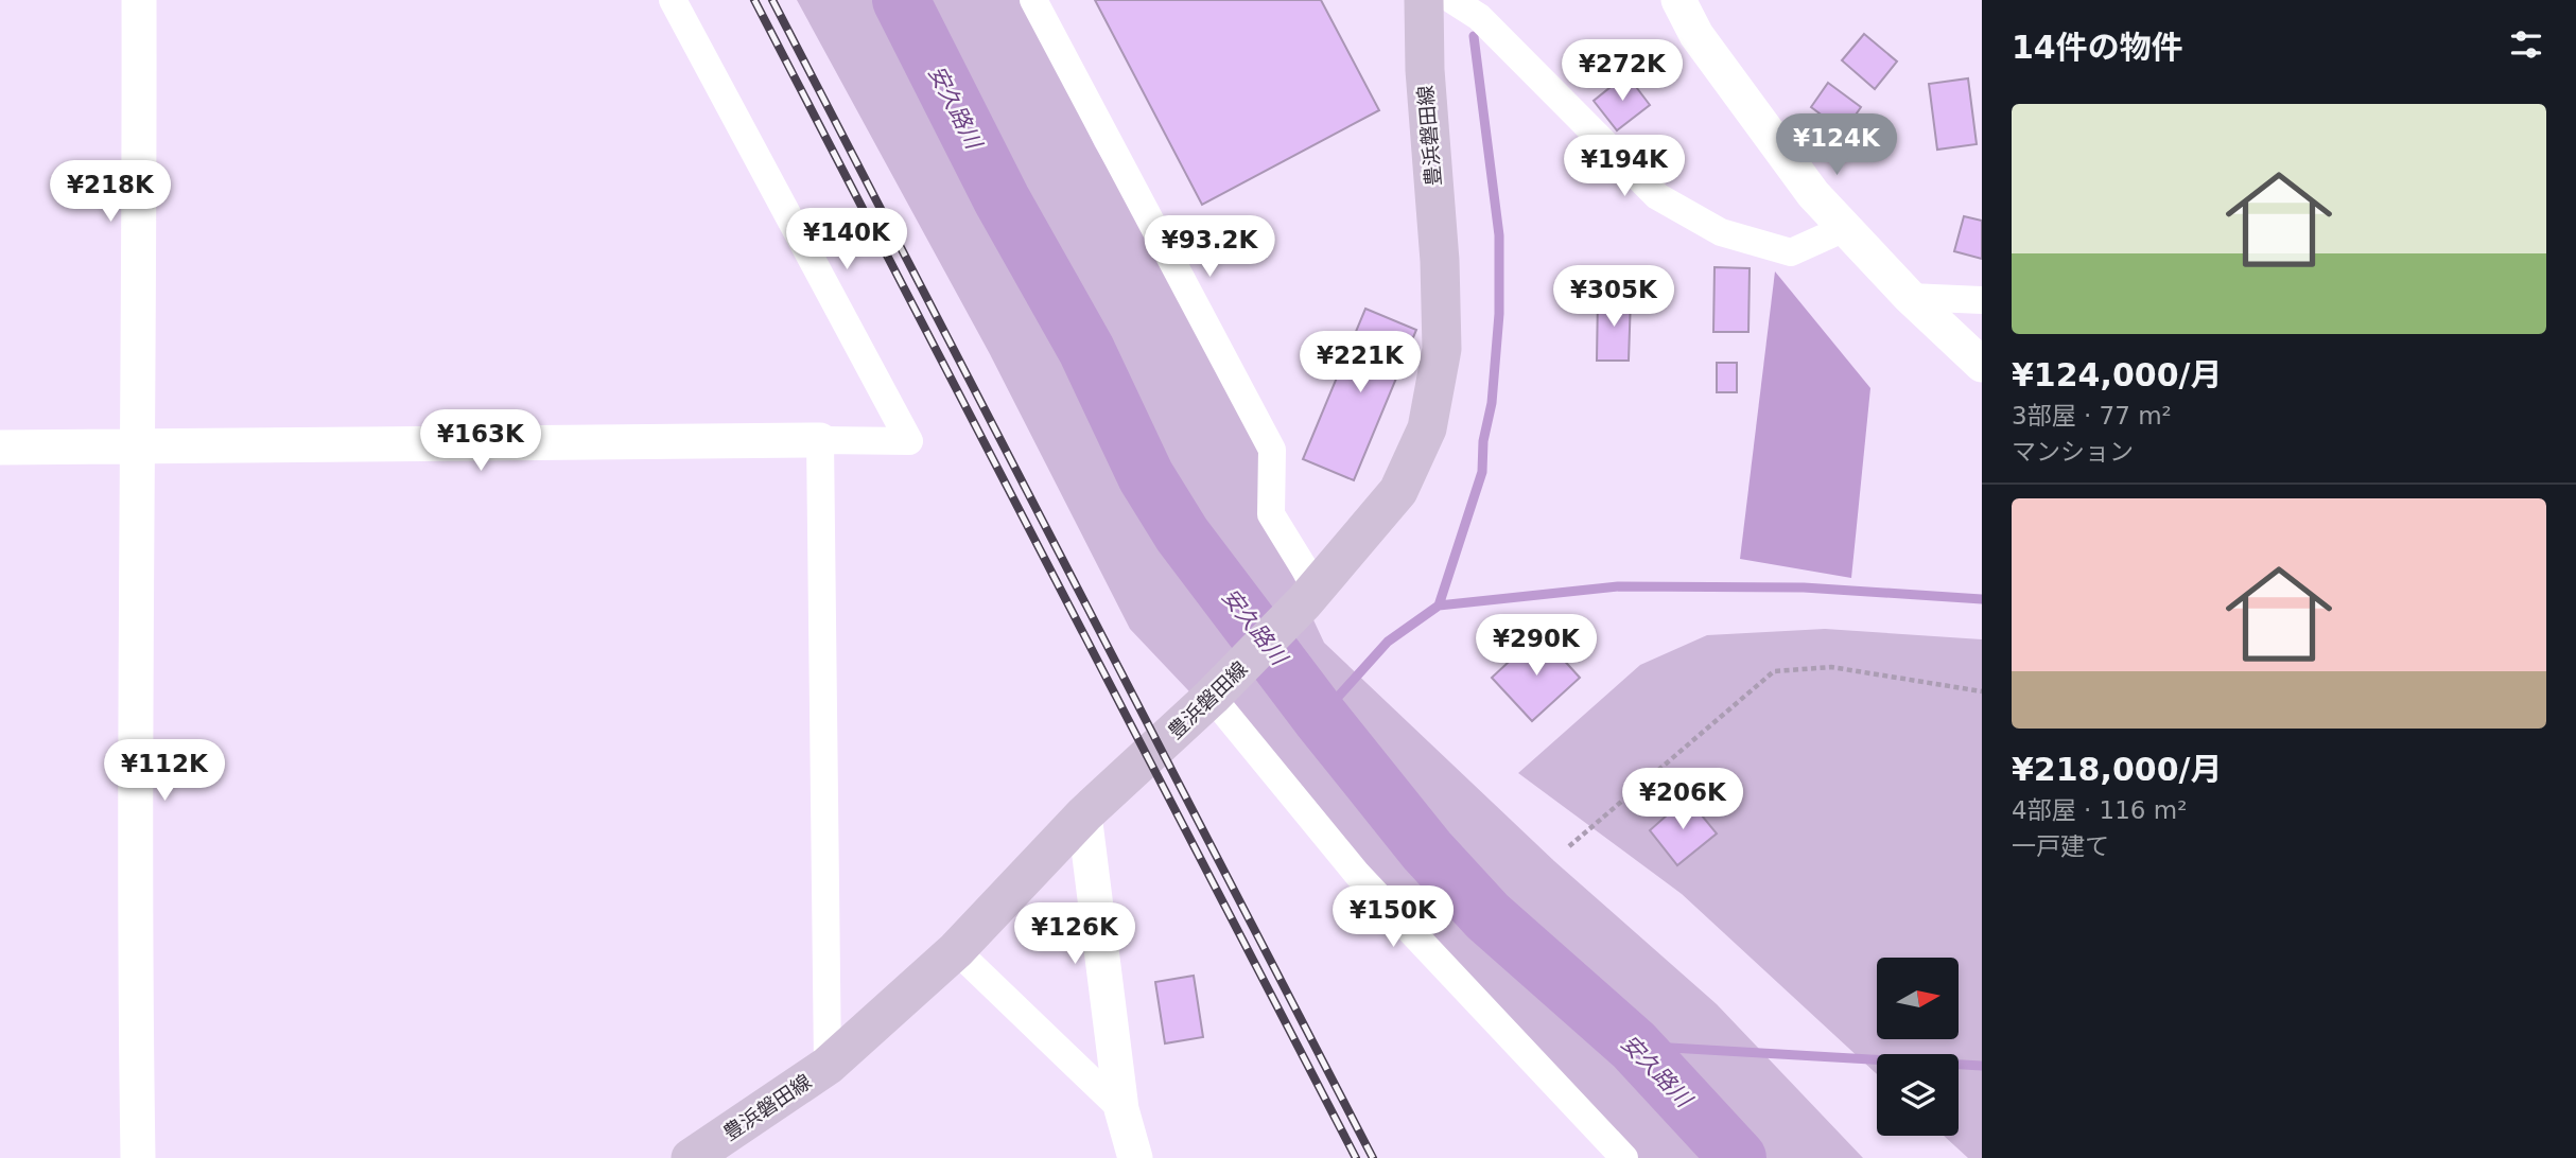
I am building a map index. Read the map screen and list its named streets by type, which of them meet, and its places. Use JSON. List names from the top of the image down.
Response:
{
  "streets": {
    "main road": ["豊浜磐田線"]
  },
  "water": ["安久路川"],
  "north": "right",
  "page": {
    "heading": "14件の物件",
    "price": [
      "¥272K",
      "¥124K",
      "¥194K",
      "¥218K",
      "¥140K",
      "¥93.2K",
      "¥305K",
      "¥221K",
      "¥163K",
      "¥290K",
      "¥112K",
      "¥206K",
      "¥150K",
      "¥126K"
    ],
    "list": [
      {
        "name": "¥124,000/月",
        "note": "3部屋 · 77 m² · マンション"
      },
      {
        "name": "¥218,000/月",
        "note": "4部屋 · 116 m² · 一戸建て"
      }
    ]
  }
}
